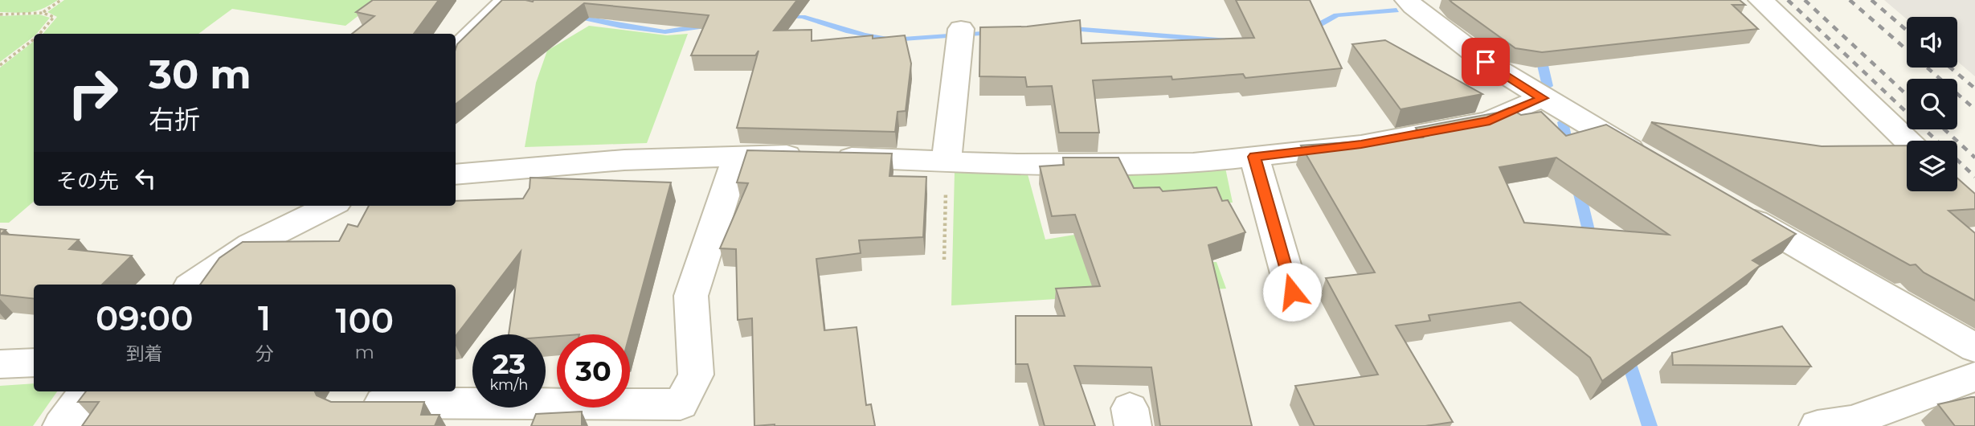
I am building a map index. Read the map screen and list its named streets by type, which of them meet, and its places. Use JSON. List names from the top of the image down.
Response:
{
  "page": {
    "turn": ["30 m", "右折"],
    "then": "その先",
    "eta": [
      "09:00",
      "到着",
      "1",
      "分",
      "100",
      "m"
    ],
    "speed": "23 km/h",
    "limit": "30"
  }
}
